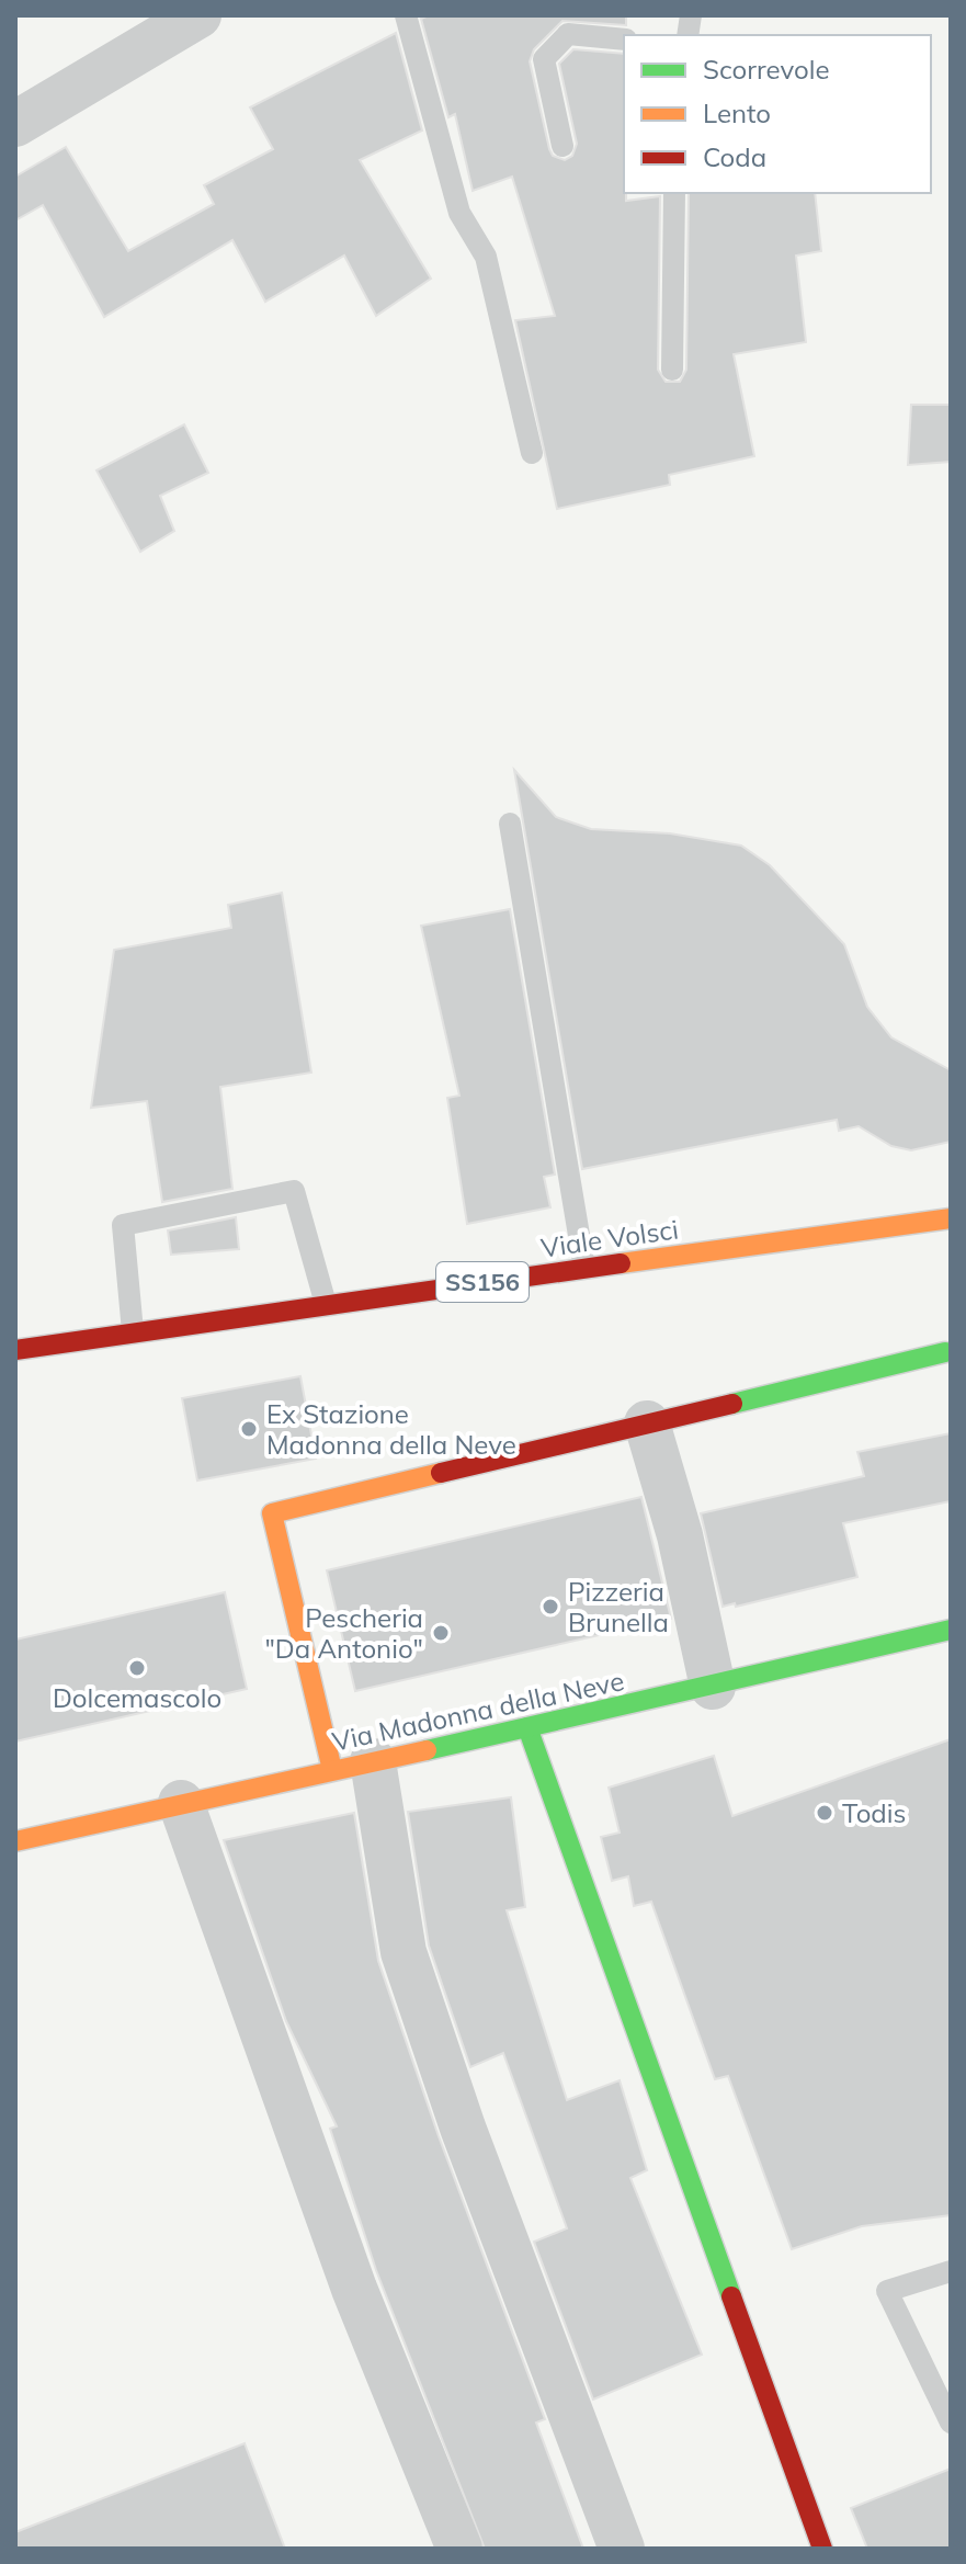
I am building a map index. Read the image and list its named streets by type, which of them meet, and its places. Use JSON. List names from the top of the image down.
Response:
{
  "streets": {
    "street": ["Viale Volsci", "SS156", "Via Madonna della Neve"]
  },
  "places": [
    "Ex Stazione Madonna della Neve",
    "Pizzeria Brunella",
    "Pescheria \"Da Antonio\"",
    "Dolcemascolo",
    "Todis"
  ],
  "legend": ["Scorrevole", "Lento", "Coda"]
}
